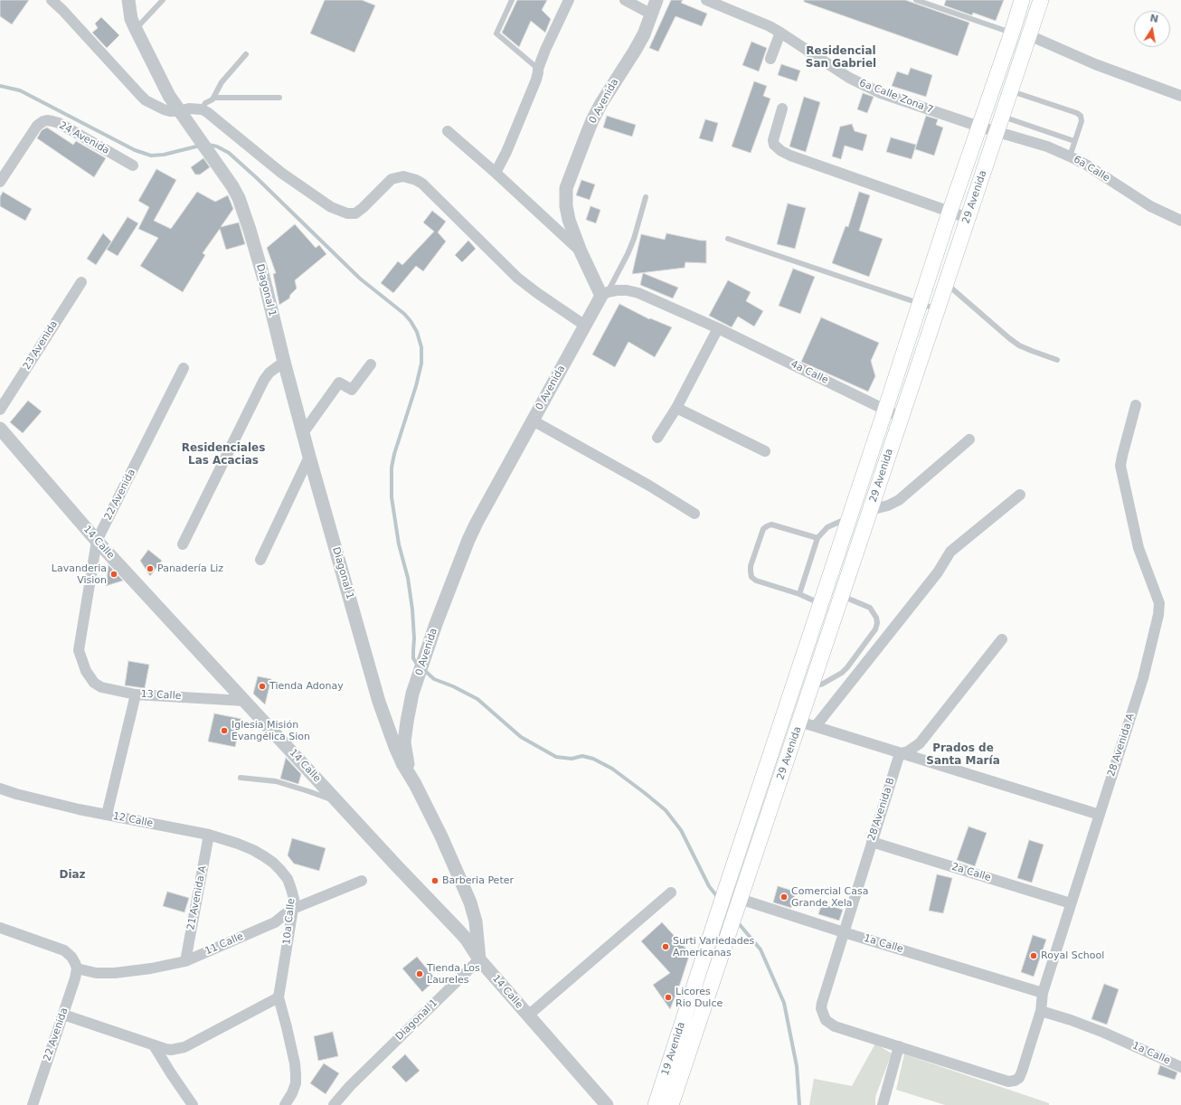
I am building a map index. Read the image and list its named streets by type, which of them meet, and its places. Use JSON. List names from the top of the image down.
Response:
{
  "streets": {
    "main road": ["29 Avenida", "19 Avenida"],
    "street": [
      "6a Calle Zona 7",
      "0 Avenida",
      "24 Avenida",
      "6a Calle",
      "Diagonal 1",
      "23 Avenida",
      "4a Calle",
      "22 Avenida",
      "14 Calle",
      "13 Calle",
      "28 Avenida A",
      "28 Avenida B",
      "12 Calle",
      "2a Calle",
      "21 Avenida A",
      "10a Calle",
      "11 Calle",
      "1a Calle"
    ]
  },
  "crossings": [
    ["6a Calle Zona 7", "6a Calle"],
    ["6a Calle Zona 7", "29 Avenida"],
    ["0 Avenida", "Diagonal 1"],
    ["0 Avenida", "4a Calle"],
    ["6a Calle", "29 Avenida"],
    ["29 Avenida", "4a Calle"],
    ["29 Avenida", "1a Calle"],
    ["29 Avenida", "19 Avenida"],
    ["Diagonal 1", "14 Calle"],
    ["22 Avenida", "14 Calle"],
    ["22 Avenida", "13 Calle"],
    ["22 Avenida", "11 Calle"],
    ["14 Calle", "13 Calle"],
    ["28 Avenida A", "28 Avenida B"],
    ["28 Avenida A", "2a Calle"],
    ["28 Avenida A", "1a Calle"],
    ["28 Avenida B", "2a Calle"],
    ["28 Avenida B", "1a Calle"],
    ["12 Calle", "21 Avenida A"],
    ["12 Calle", "10a Calle"],
    ["21 Avenida A", "11 Calle"],
    ["10a Calle", "11 Calle"]
  ],
  "districts": [
    "Residencial San Gabriel",
    "Residenciales Las Acacias",
    "Prados de Santa María",
    "Diaz"
  ],
  "places": [
    "Panadería Liz",
    "Lavanderia Vision",
    "Tienda Adonay",
    "Iglesia Misión Evangélica Sion",
    "Barberia Peter",
    "Comercial Casa Grande Xela",
    "Surti Variedades Americanas",
    "Royal School",
    "Tienda Los Laureles",
    "Licores Rio Dulce"
  ],
  "north": "top"
}
